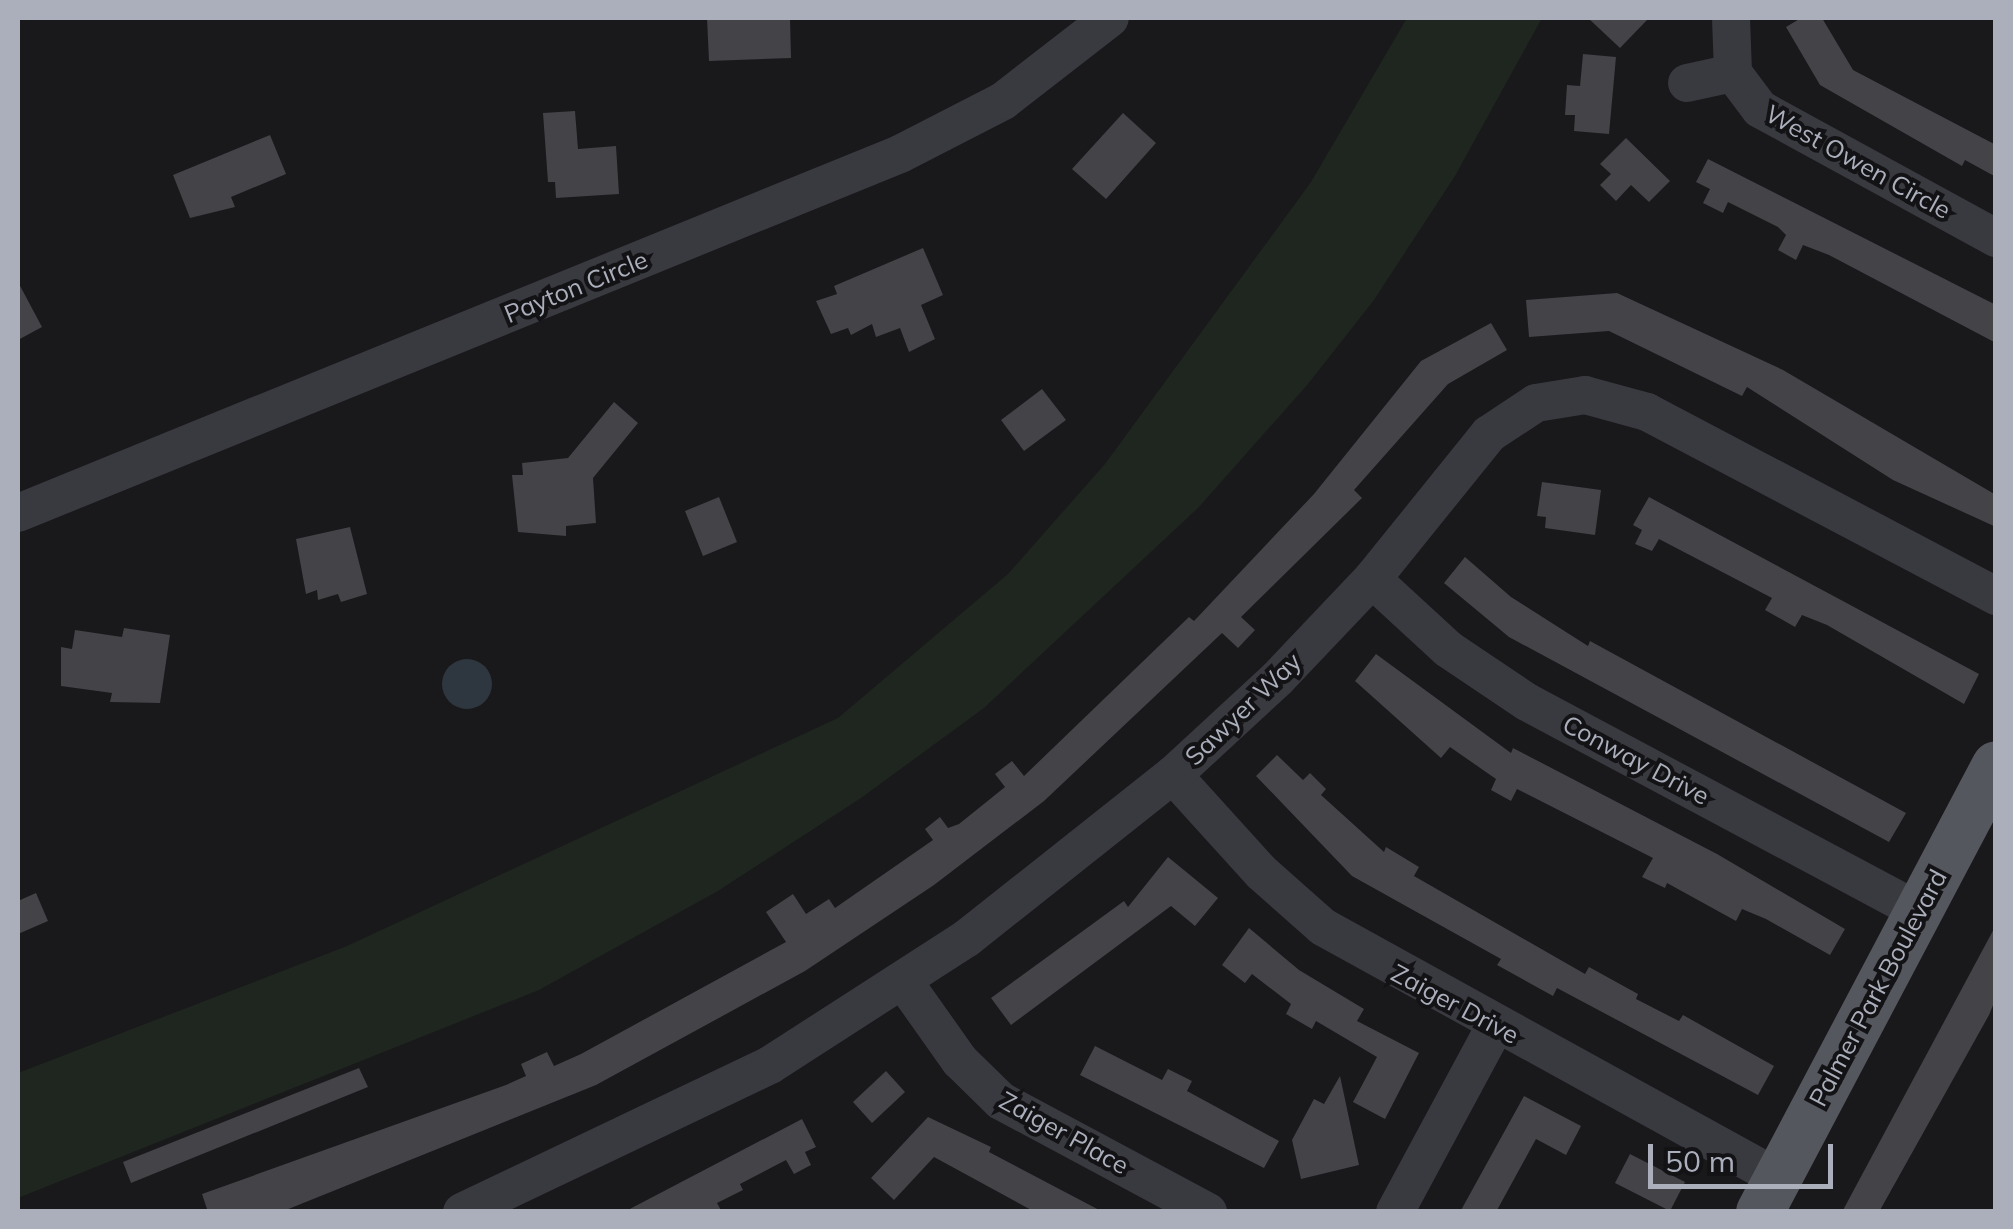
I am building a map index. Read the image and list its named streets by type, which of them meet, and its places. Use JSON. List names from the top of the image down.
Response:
{
  "streets": {
    "main road": ["Palmer Park Boulevard"],
    "street": [
      "West Owen Circle",
      "Payton Circle",
      "Sawyer Way",
      "Conway Drive",
      "Zaiger Drive",
      "Zaiger Place"
    ]
  },
  "crossings": [
    ["Sawyer Way", "Conway Drive"],
    ["Sawyer Way", "Zaiger Drive"],
    ["Sawyer Way", "Zaiger Place"],
    ["Conway Drive", "Palmer Park Boulevard"],
    ["Palmer Park Boulevard", "Zaiger Drive"]
  ],
  "scale_bar": "50 m"
}
